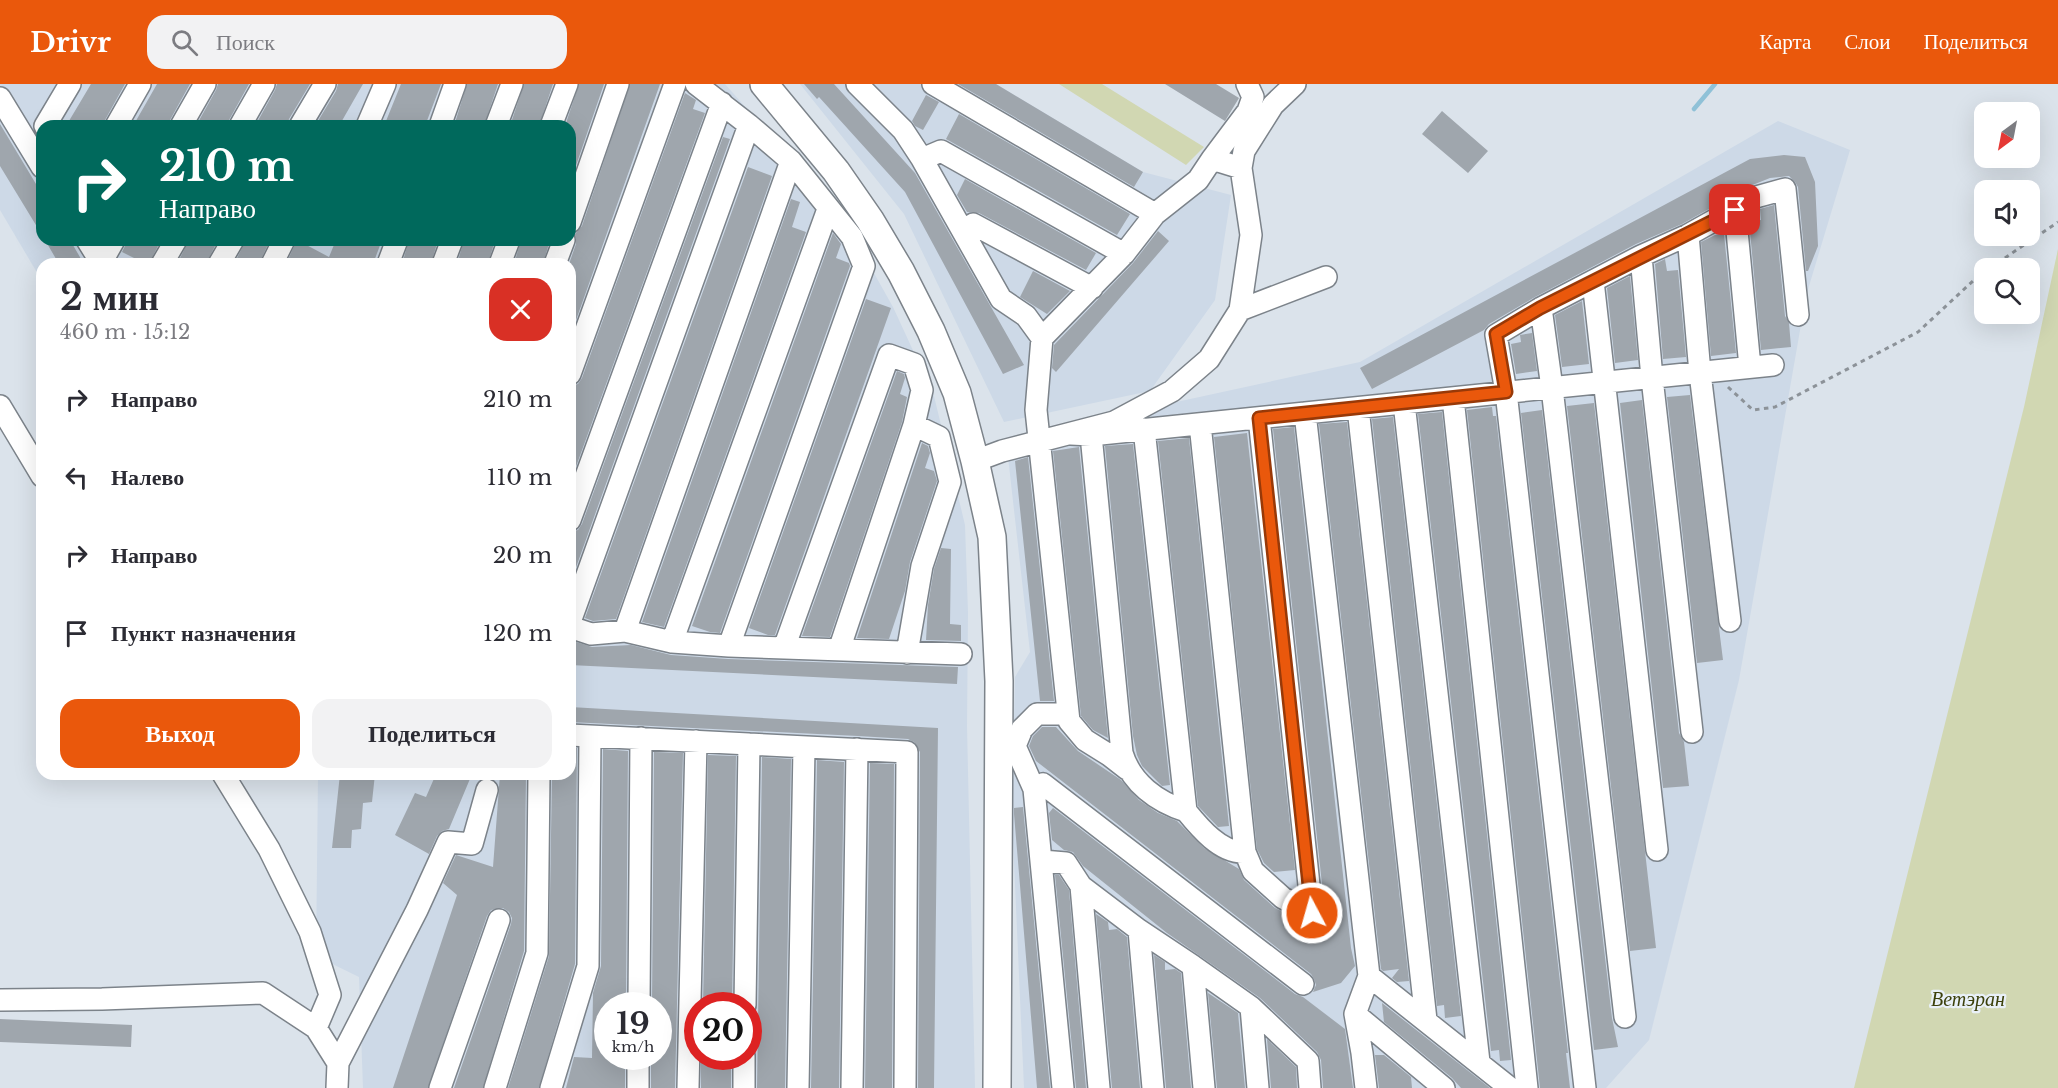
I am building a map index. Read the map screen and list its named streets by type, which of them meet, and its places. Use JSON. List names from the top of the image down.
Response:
{
  "parks": ["Ветэран"],
  "north": "bottom left",
  "page": {
    "header": "Drivr",
    "search": "Поиск",
    "nav": ["Карта", "Слои", "Поделиться"],
    "turn": ["210 m", "Направо"],
    "heading": ["2 мин", "460 m · 15:12"],
    "list": [
      {
        "name": "Направо",
        "value": "210 m"
      },
      {
        "name": "Налево",
        "value": "110 m"
      },
      {
        "name": "Направо",
        "value": "20 m"
      },
      {
        "name": "Пункт назначения",
        "value": "120 m"
      }
    ],
    "buttons": ["Выход", "Поделиться"],
    "speed": "19 km/h",
    "limit": "20"
  }
}
